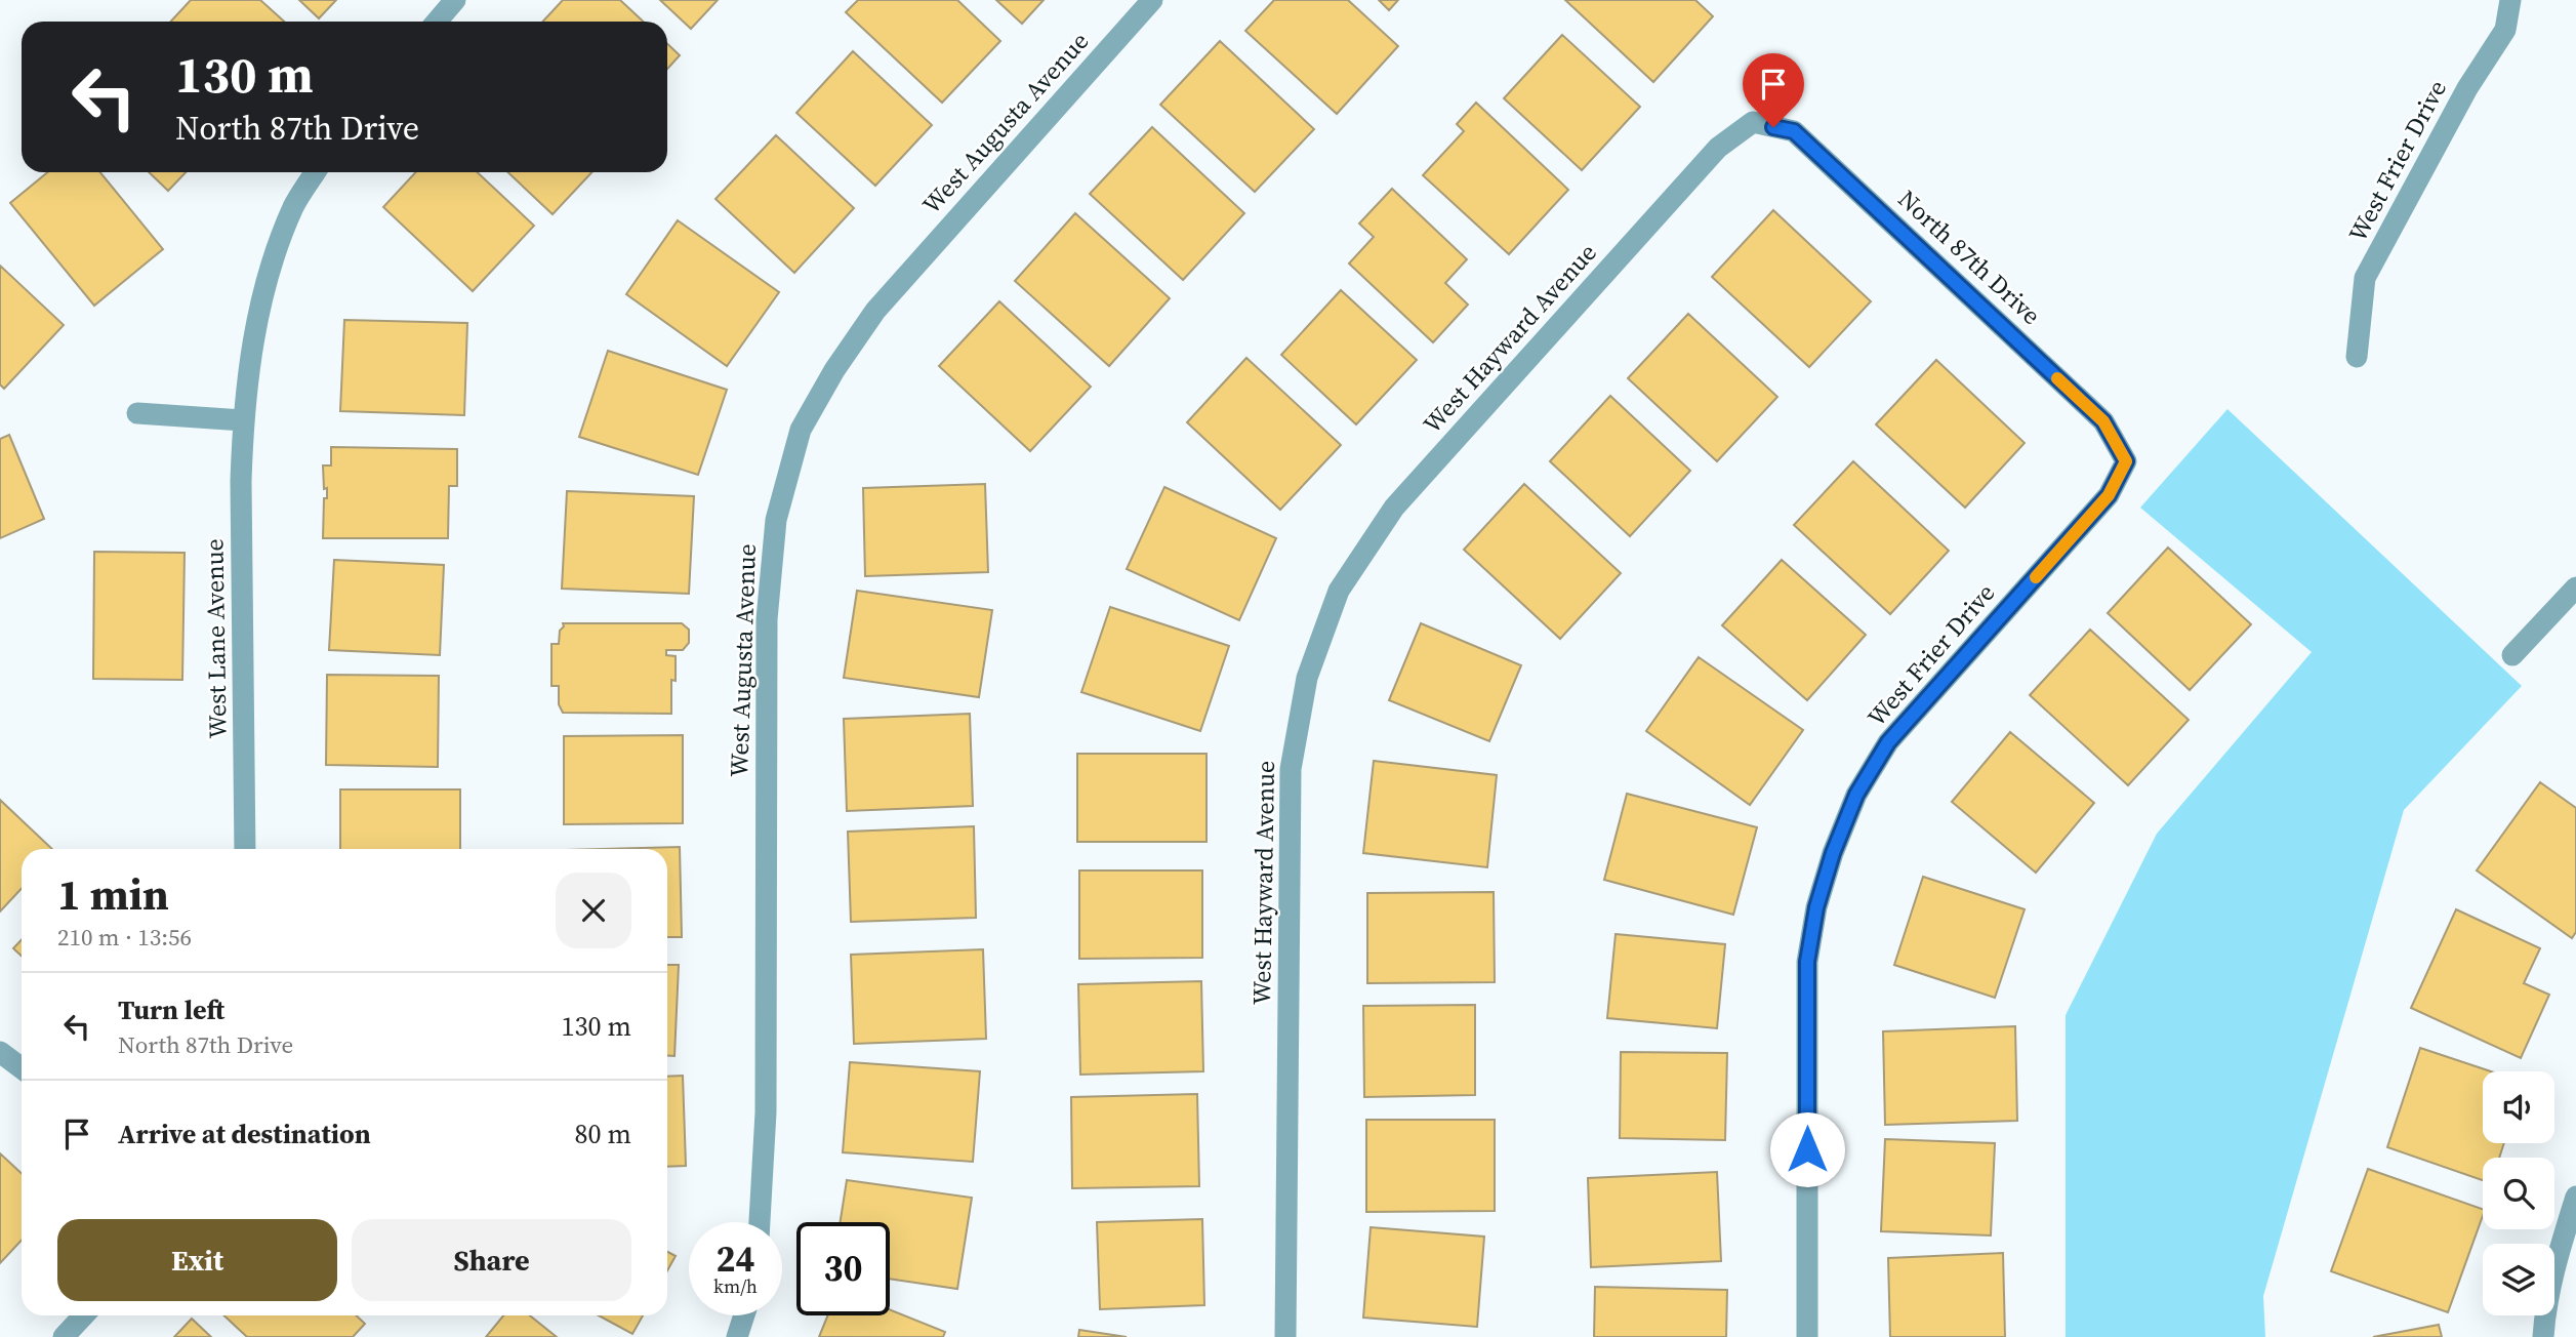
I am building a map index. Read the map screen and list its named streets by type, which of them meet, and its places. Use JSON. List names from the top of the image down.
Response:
{
  "streets": {
    "street": [
      "West Augusta Avenue",
      "West Frier Drive",
      "North 87th Drive",
      "West Hayward Avenue",
      "West Lane Avenue"
    ]
  },
  "crossings": [
    ["West Frier Drive", "North 87th Drive"],
    ["North 87th Drive", "West Hayward Avenue"]
  ],
  "page": {
    "turn": ["130 m", "North 87th Drive"],
    "heading": ["1 min", "210 m · 13:56"],
    "list": [
      {
        "name": "Turn left",
        "note": "North 87th Drive",
        "value": "130 m"
      },
      {
        "name": "Arrive at destination",
        "value": "80 m"
      }
    ],
    "buttons": ["Exit", "Share"],
    "speed": "24 km/h",
    "limit": "30"
  }
}
